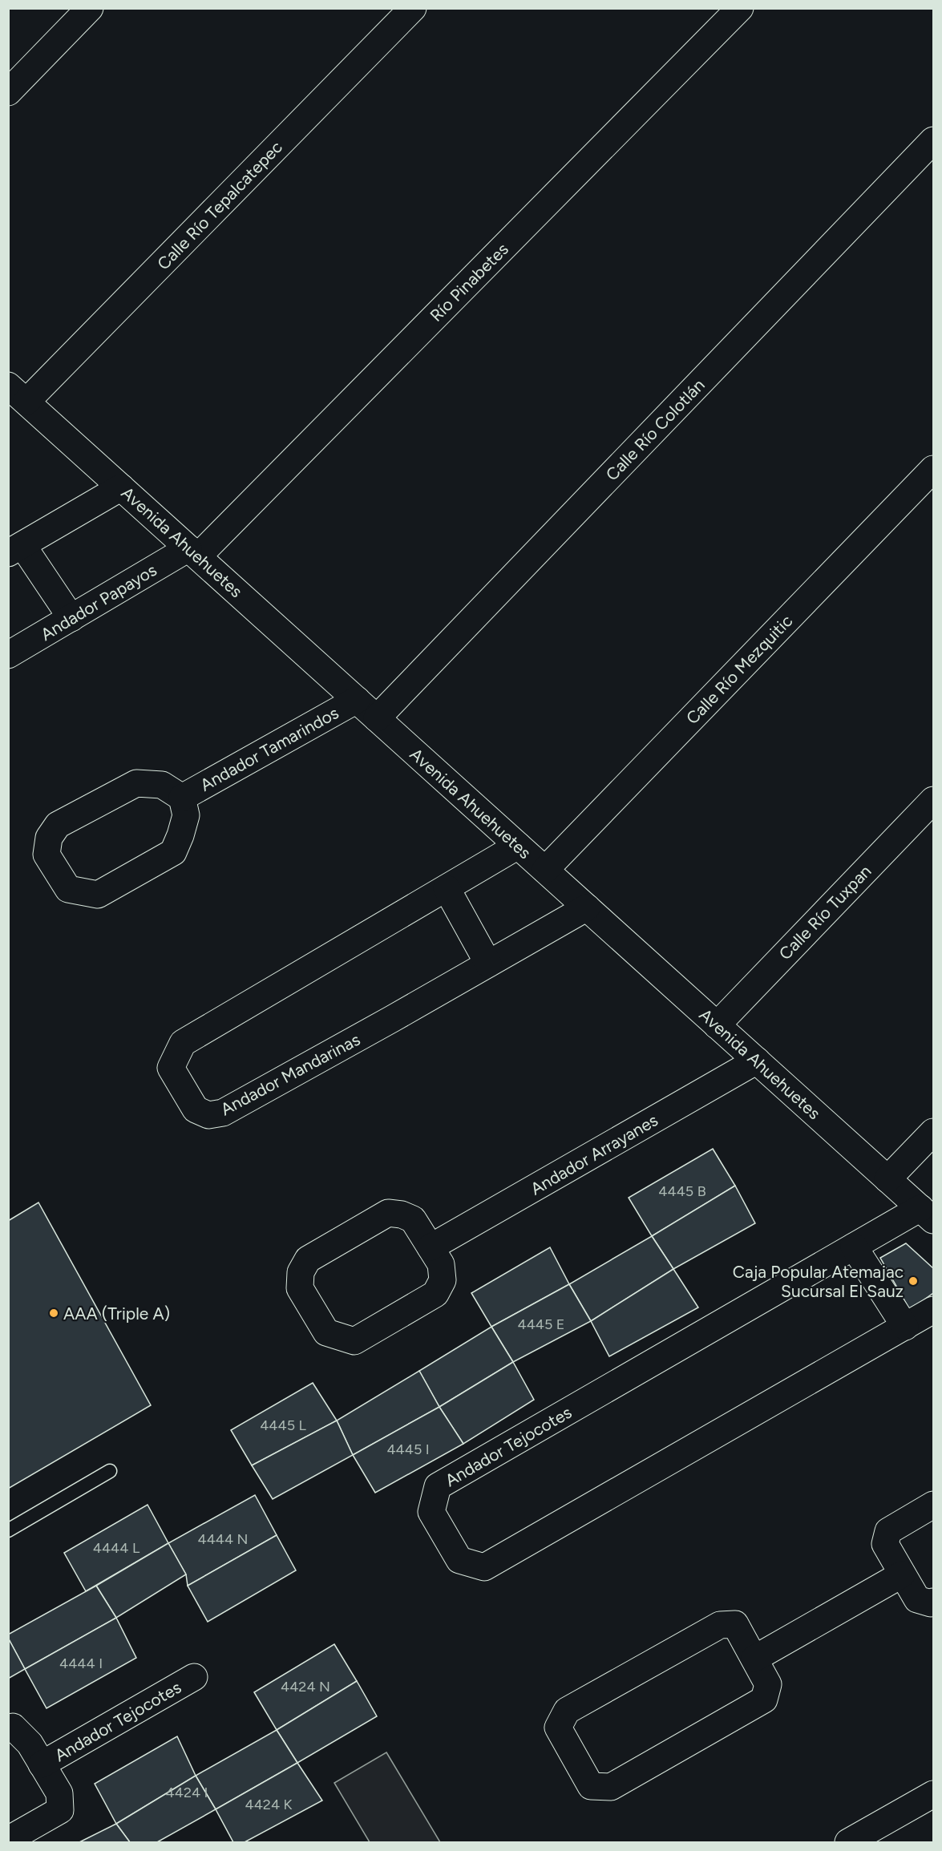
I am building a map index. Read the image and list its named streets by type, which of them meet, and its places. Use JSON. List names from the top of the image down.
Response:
{
  "streets": {
    "street": [
      "Calle Río Tepalcatepec",
      "Río Pinabetes",
      "Calle Río Colotlán",
      "Avenida Ahuehuetes",
      "Andador Papayos",
      "Calle Río Mezquitic",
      "Andador Tamarindos",
      "Calle Río Tuxpan",
      "Andador Mandarinas",
      "Andador Arrayanes",
      "Andador Tejocotes"
    ]
  },
  "crossings": [
    ["Calle Río Tepalcatepec", "Avenida Ahuehuetes"],
    ["Río Pinabetes", "Avenida Ahuehuetes"],
    ["Río Pinabetes", "Andador Papayos"],
    ["Calle Río Colotlán", "Avenida Ahuehuetes"],
    ["Avenida Ahuehuetes", "Andador Papayos"],
    ["Avenida Ahuehuetes", "Calle Río Mezquitic"],
    ["Avenida Ahuehuetes", "Andador Tamarindos"],
    ["Avenida Ahuehuetes", "Calle Río Tuxpan"],
    ["Avenida Ahuehuetes", "Andador Mandarinas"],
    ["Avenida Ahuehuetes", "Andador Arrayanes"],
    ["Avenida Ahuehuetes", "Andador Tejocotes"]
  ],
  "places": ["Caja Popular Atemajac Sucursal El Sauz", "AAA (Triple A)"],
  "house_numbers": [
    "4445 B",
    "4445 E",
    "4445 L",
    "4445 I",
    "4444 N",
    "4444 L",
    "4444 I",
    "4424 N",
    "4424 I",
    "4424 K"
  ]
}
